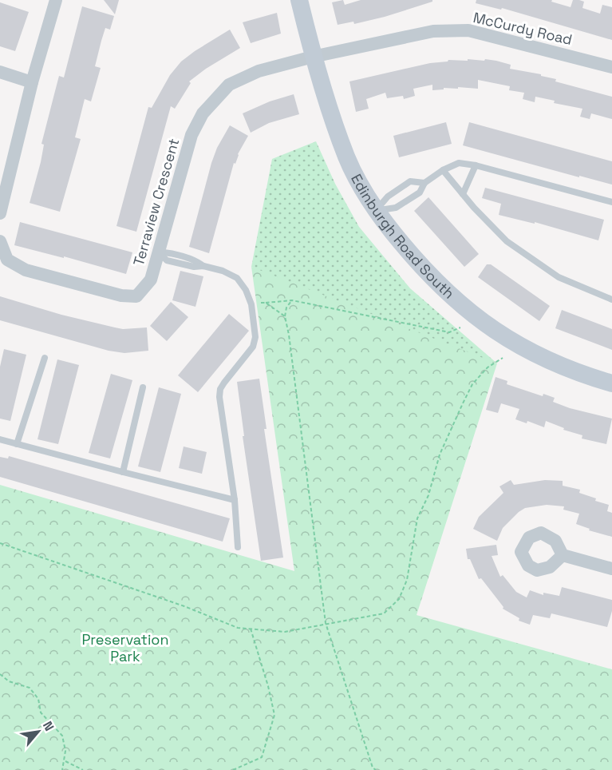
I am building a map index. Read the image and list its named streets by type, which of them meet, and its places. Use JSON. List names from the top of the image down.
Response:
{
  "streets": {
    "main road": ["Edinburgh Road South"],
    "street": ["McCurdy Road", "Terraview Crescent"]
  },
  "crossings": [
    ["McCurdy Road", "Terraview Crescent"],
    ["McCurdy Road", "Edinburgh Road South"],
    ["Terraview Crescent", "Edinburgh Road South"]
  ],
  "parks": ["Preservation Park"],
  "north": "top right"
}
